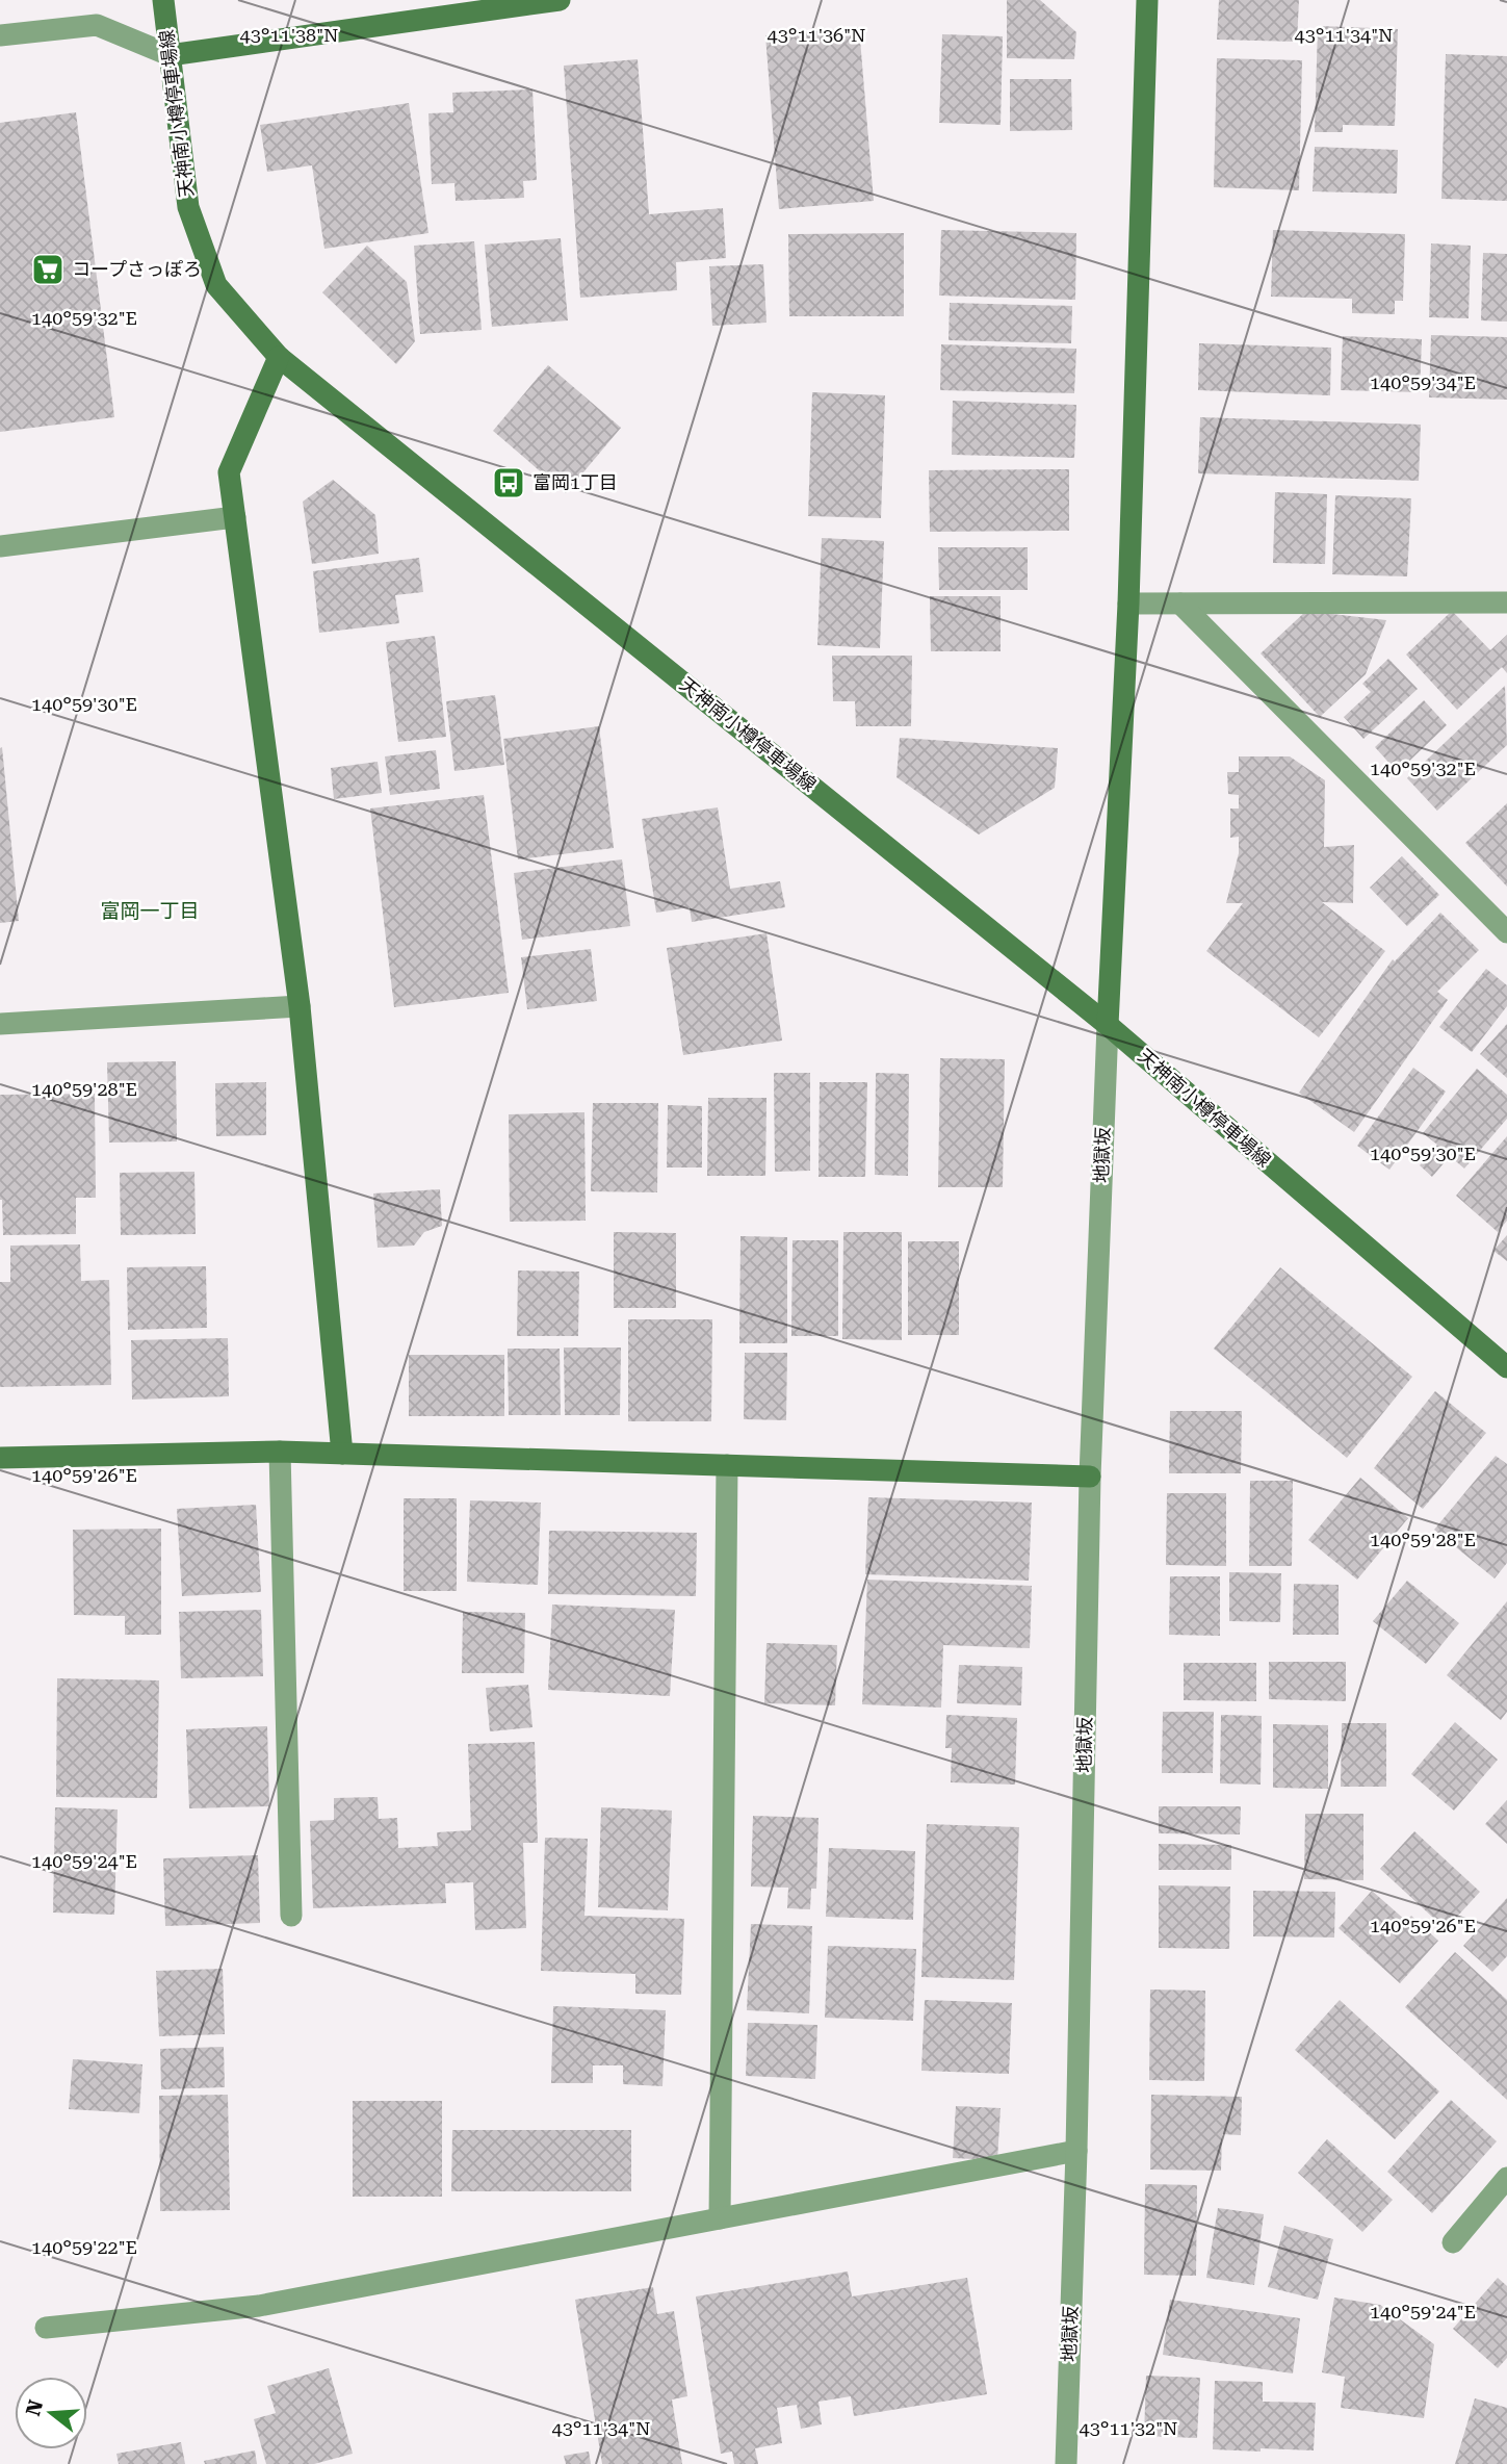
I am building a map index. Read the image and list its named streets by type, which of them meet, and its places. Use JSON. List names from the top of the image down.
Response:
{
  "streets": {
    "street": ["天神南小樽停車場線", "地獄坂"]
  },
  "crossings": [
    ["天神南小樽停車場線", "地獄坂"]
  ],
  "districts": ["富岡一丁目"],
  "places": {
    "supermarket": ["コープさっぽろ"],
    "bus stop": ["富岡1丁目"]
  },
  "north": "left",
  "coordinates": [
    "43°11'38\"N",
    "43°11'36\"N",
    "43°11'34\"N",
    "140°59'32\"E",
    "140°59'34\"E",
    "140°59'30\"E",
    "140°59'28\"E",
    "140°59'26\"E",
    "140°59'24\"E",
    "140°59'22\"E",
    "43°11'32\"N"
  ]
}
